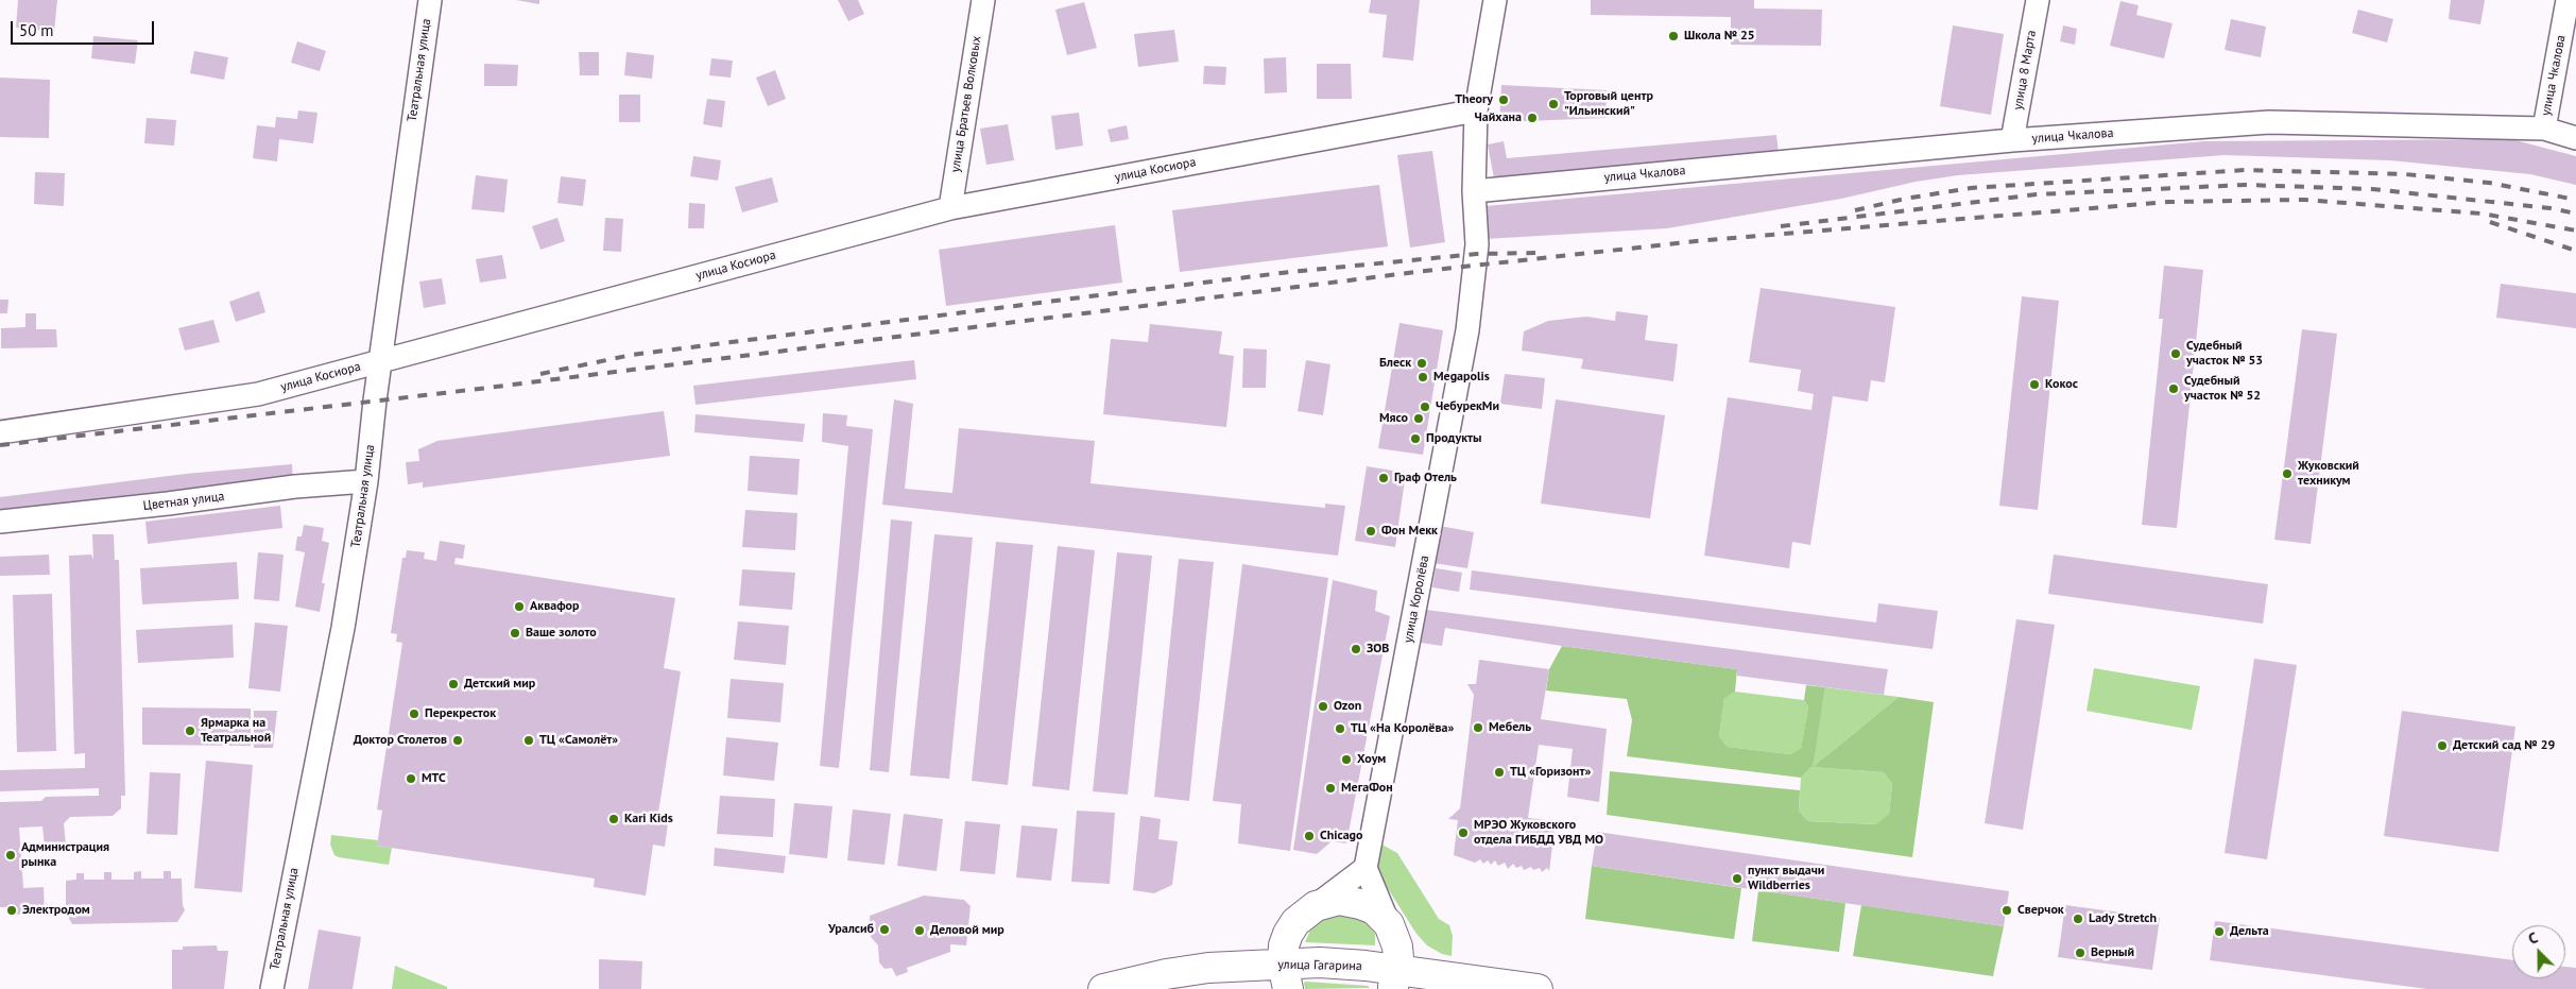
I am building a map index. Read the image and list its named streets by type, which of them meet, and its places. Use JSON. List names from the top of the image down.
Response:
{
  "streets": {
    "main road": ["улица Гагарина"],
    "street": [
      "Театральная улица",
      "улица 8 Марта",
      "улица Чкалова",
      "улица Братьев Волковых",
      "улица Косиора",
      "Цветная улица",
      "улица Королёва"
    ]
  },
  "crossings": [
    ["Театральная улица", "улица Косиора"],
    ["Театральная улица", "Цветная улица"],
    ["улица 8 Марта", "улица Чкалова"],
    ["улица Чкалова", "улица Королёва"],
    ["улица Братьев Волковых", "улица Косиора"],
    ["улица Косиора", "улица Королёва"]
  ],
  "places": [
    "Школа № 25",
    "Theory",
    "Торговый центр \"Ильинский\"",
    "Чайхана",
    "Судебный участок № 53",
    "Блеск",
    "Megapolis",
    "Кокос",
    "Судебный участок № 52",
    "ЧебурекМи",
    "Мясо",
    "Продукты",
    "Жуковский техникум",
    "Граф Отель",
    "Фон Мекк",
    "Аквафор",
    "Ваше золото",
    "ЗОВ",
    "Детский мир",
    "Ozon",
    "Перекресток",
    "Мебель",
    "ТЦ «На Королёва»",
    "Ярмарка на Театральной",
    "Доктор Столетов",
    "ТЦ «Самолёт»",
    "Детский сад № 29",
    "Хоум",
    "ТЦ «Горизонт»",
    "МТС",
    "МегаФон",
    "Kari Kids",
    "МРЭО Жуковского отдела ГИБДД УВД МО",
    "Chicago",
    "Администрация рынка",
    "пункт выдачи Wildberries",
    "Электродом",
    "Сверчок",
    "Lady Stretch",
    "Уралсиб",
    "Деловой мир",
    "Дельта",
    "Верный"
  ],
  "scale_bar": "50 m",
  "north": "top left"
}
